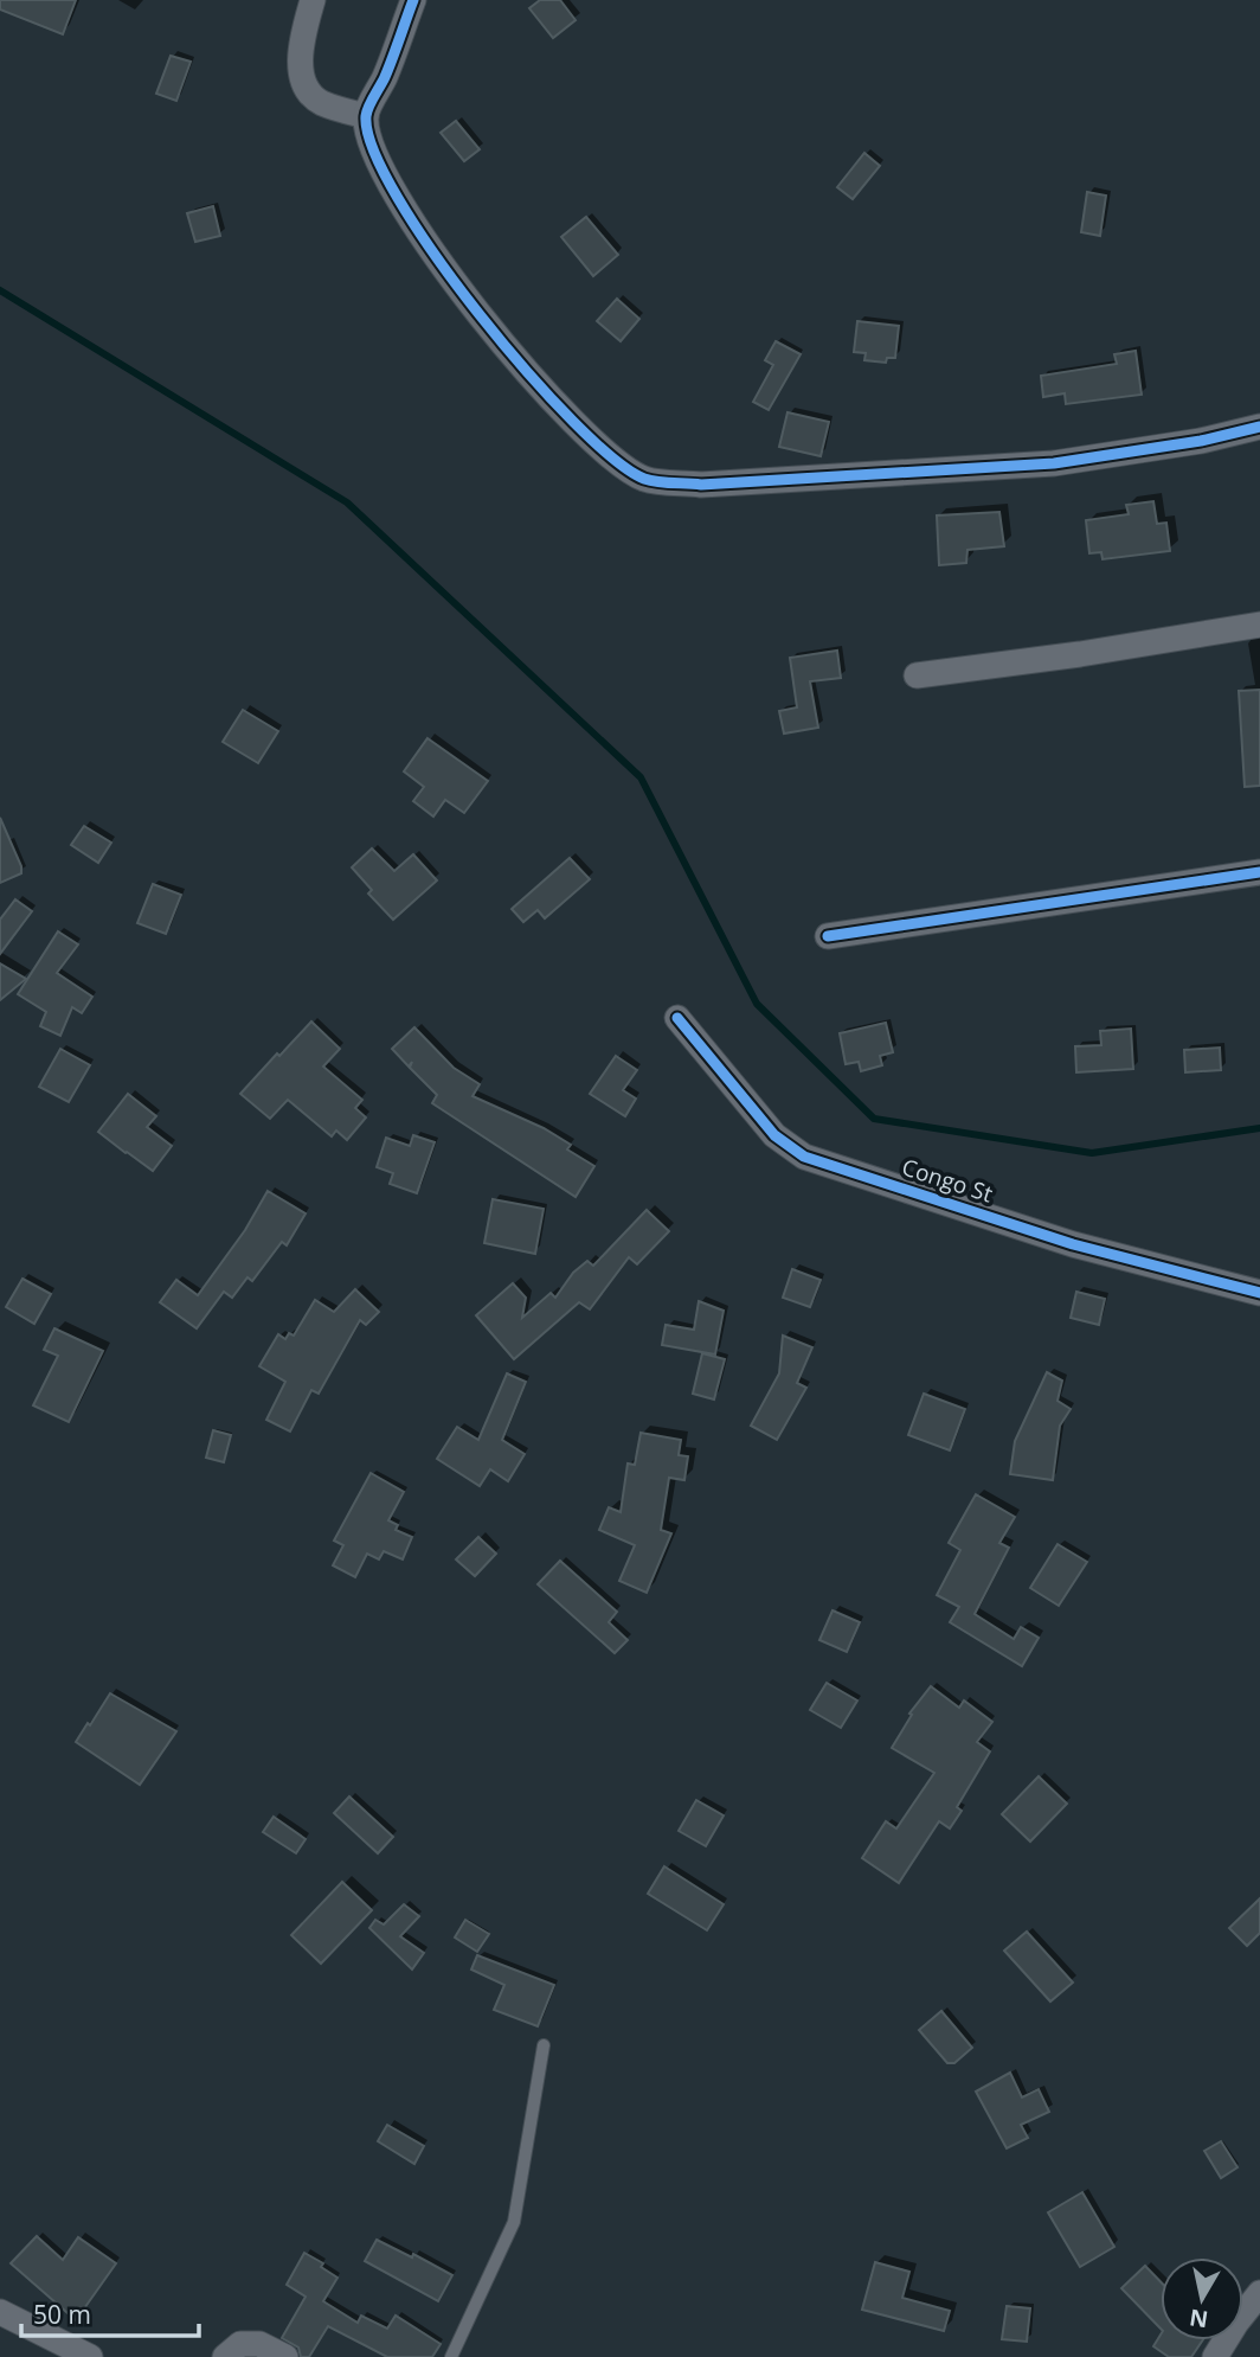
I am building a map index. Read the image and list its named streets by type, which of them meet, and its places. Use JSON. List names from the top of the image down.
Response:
{
  "streets": {
    "street": ["Congo St"]
  },
  "scale_bar": "50 m",
  "north": "bottom"
}
